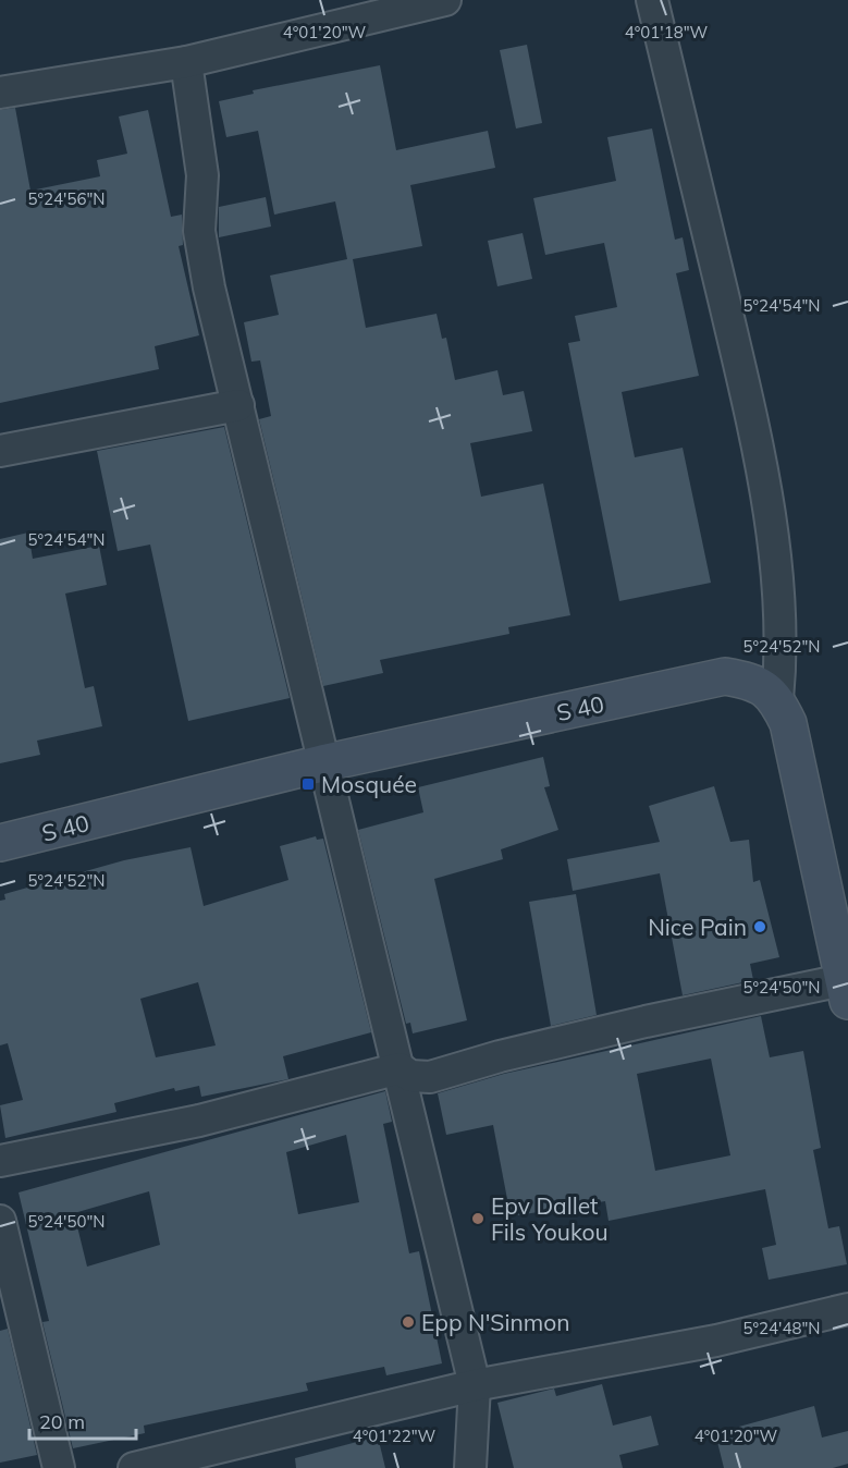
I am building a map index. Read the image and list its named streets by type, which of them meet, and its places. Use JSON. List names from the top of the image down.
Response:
{
  "streets": {
    "street": ["S 40"]
  },
  "places": {
    "transit": ["Mosquée"],
    "other": ["Nice Pain", "Epv Dallet Fils Youkou", "Epp N'Sinmon"]
  },
  "scale_bar": "20 m",
  "coordinates": [
    "4°01'20\"W",
    "4°01'18\"W",
    "5°24'56\"N",
    "5°24'54\"N",
    "5°24'52\"N",
    "5°24'50\"N",
    "5°24'48\"N",
    "4°01'22\"W"
  ]
}
